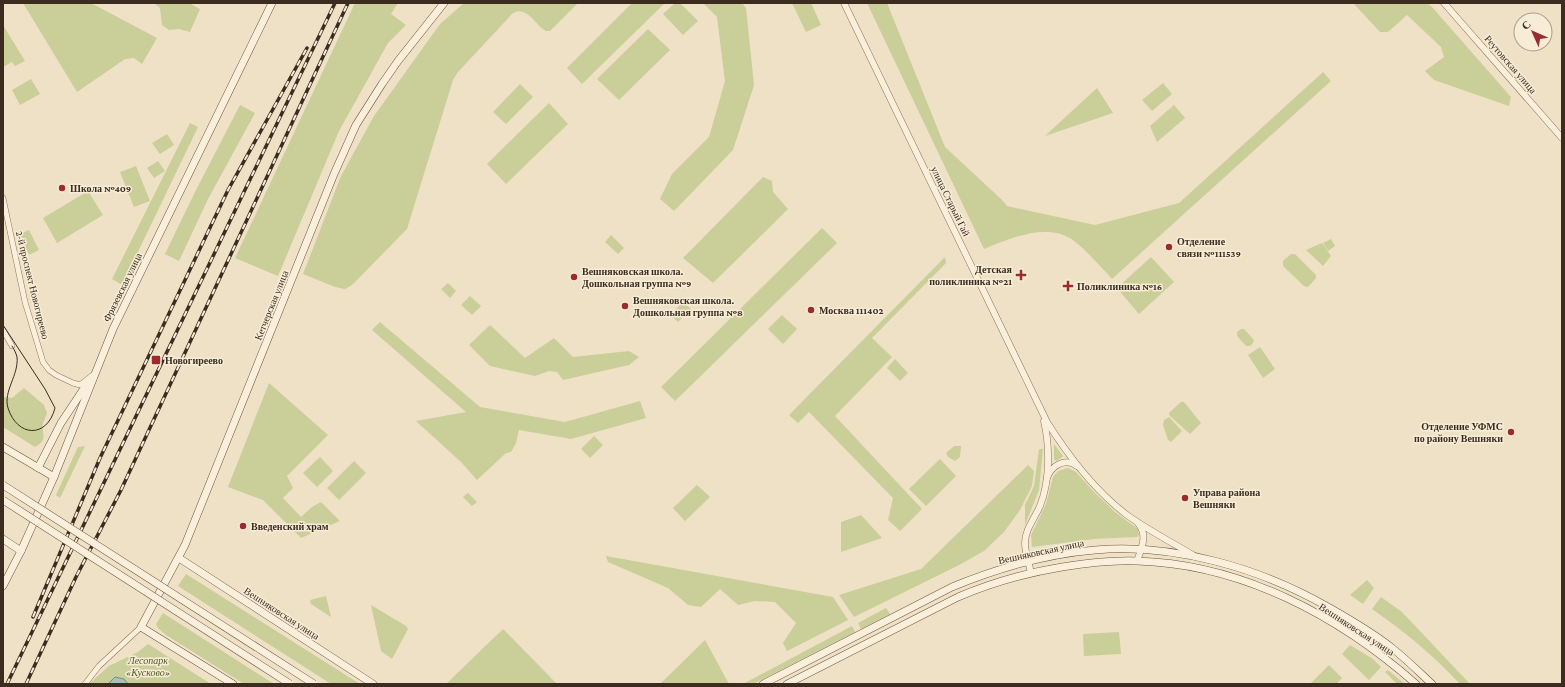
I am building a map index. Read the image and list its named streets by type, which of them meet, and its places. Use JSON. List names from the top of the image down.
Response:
{
  "streets": {
    "main road": ["Фрязевская улица", "Кетчерская улица", "Вешняковская улица"],
    "street": ["Реутовская улица", "улица Старый Гай", "2-й проспект Новогиреево"]
  },
  "crossings": [
    ["улица Старый Гай", "Вешняковская улица"],
    ["2-й проспект Новогиреево", "Фрязевская улица"],
    ["Кетчерская улица", "Вешняковская улица"]
  ],
  "parks": ["Лесопарк «Кусково»"],
  "places": {
    "other": [
      "Школа №409",
      "Отделение связи №111539",
      "Вешняковская школа. Дошкольная группа №9",
      "Вешняковская школа. Дошкольная группа №8",
      "Москва 111402",
      "Отделение УФМС по району Вешняки",
      "Управа района Вешняки",
      "Введенский храм"
    ],
    "health": ["Детская поликлиника №21", "Поликлиника №16"],
    "transit": ["Новогиреево"]
  },
  "north": "top left"
}
